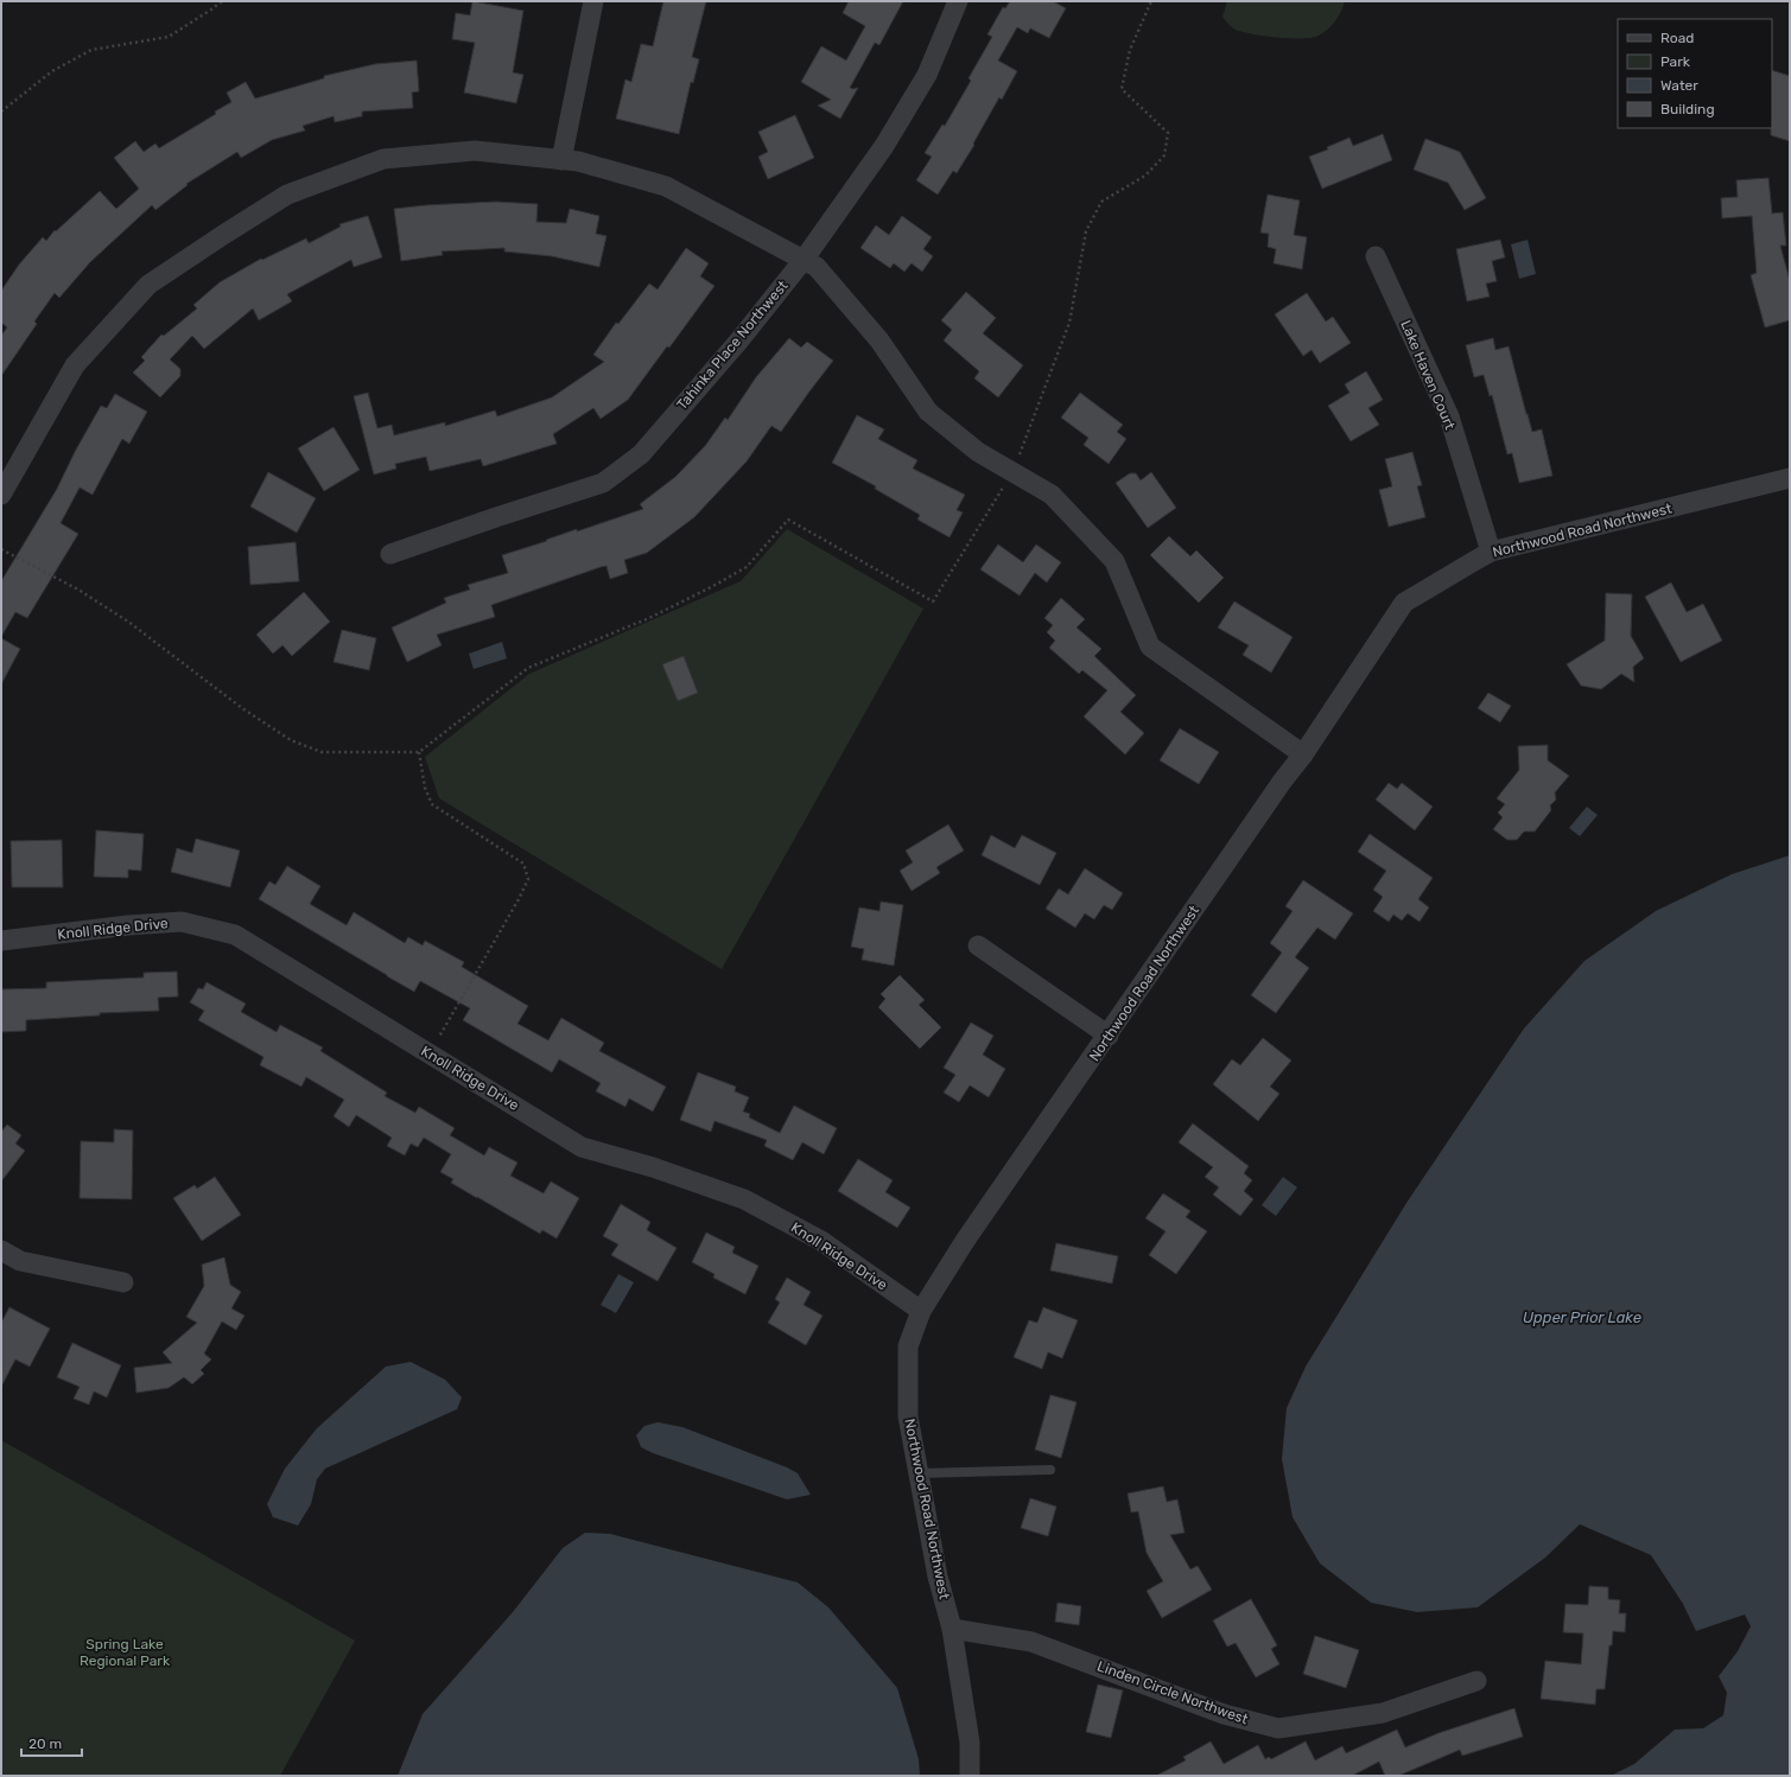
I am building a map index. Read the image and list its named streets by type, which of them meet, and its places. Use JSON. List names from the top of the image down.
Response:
{
  "streets": {
    "street": [
      "Tahinka Place Northwest",
      "Lake Haven Court",
      "Northwood Road Northwest",
      "Knoll Ridge Drive",
      "Linden Circle Northwest"
    ]
  },
  "crossings": [
    ["Lake Haven Court", "Northwood Road Northwest"],
    ["Northwood Road Northwest", "Knoll Ridge Drive"],
    ["Northwood Road Northwest", "Linden Circle Northwest"]
  ],
  "water": ["Upper Prior Lake"],
  "parks": ["Spring Lake Regional Park"],
  "legend": [
    "Road",
    "Park",
    "Water",
    "Building"
  ],
  "scale_bar": "20 m"
}
